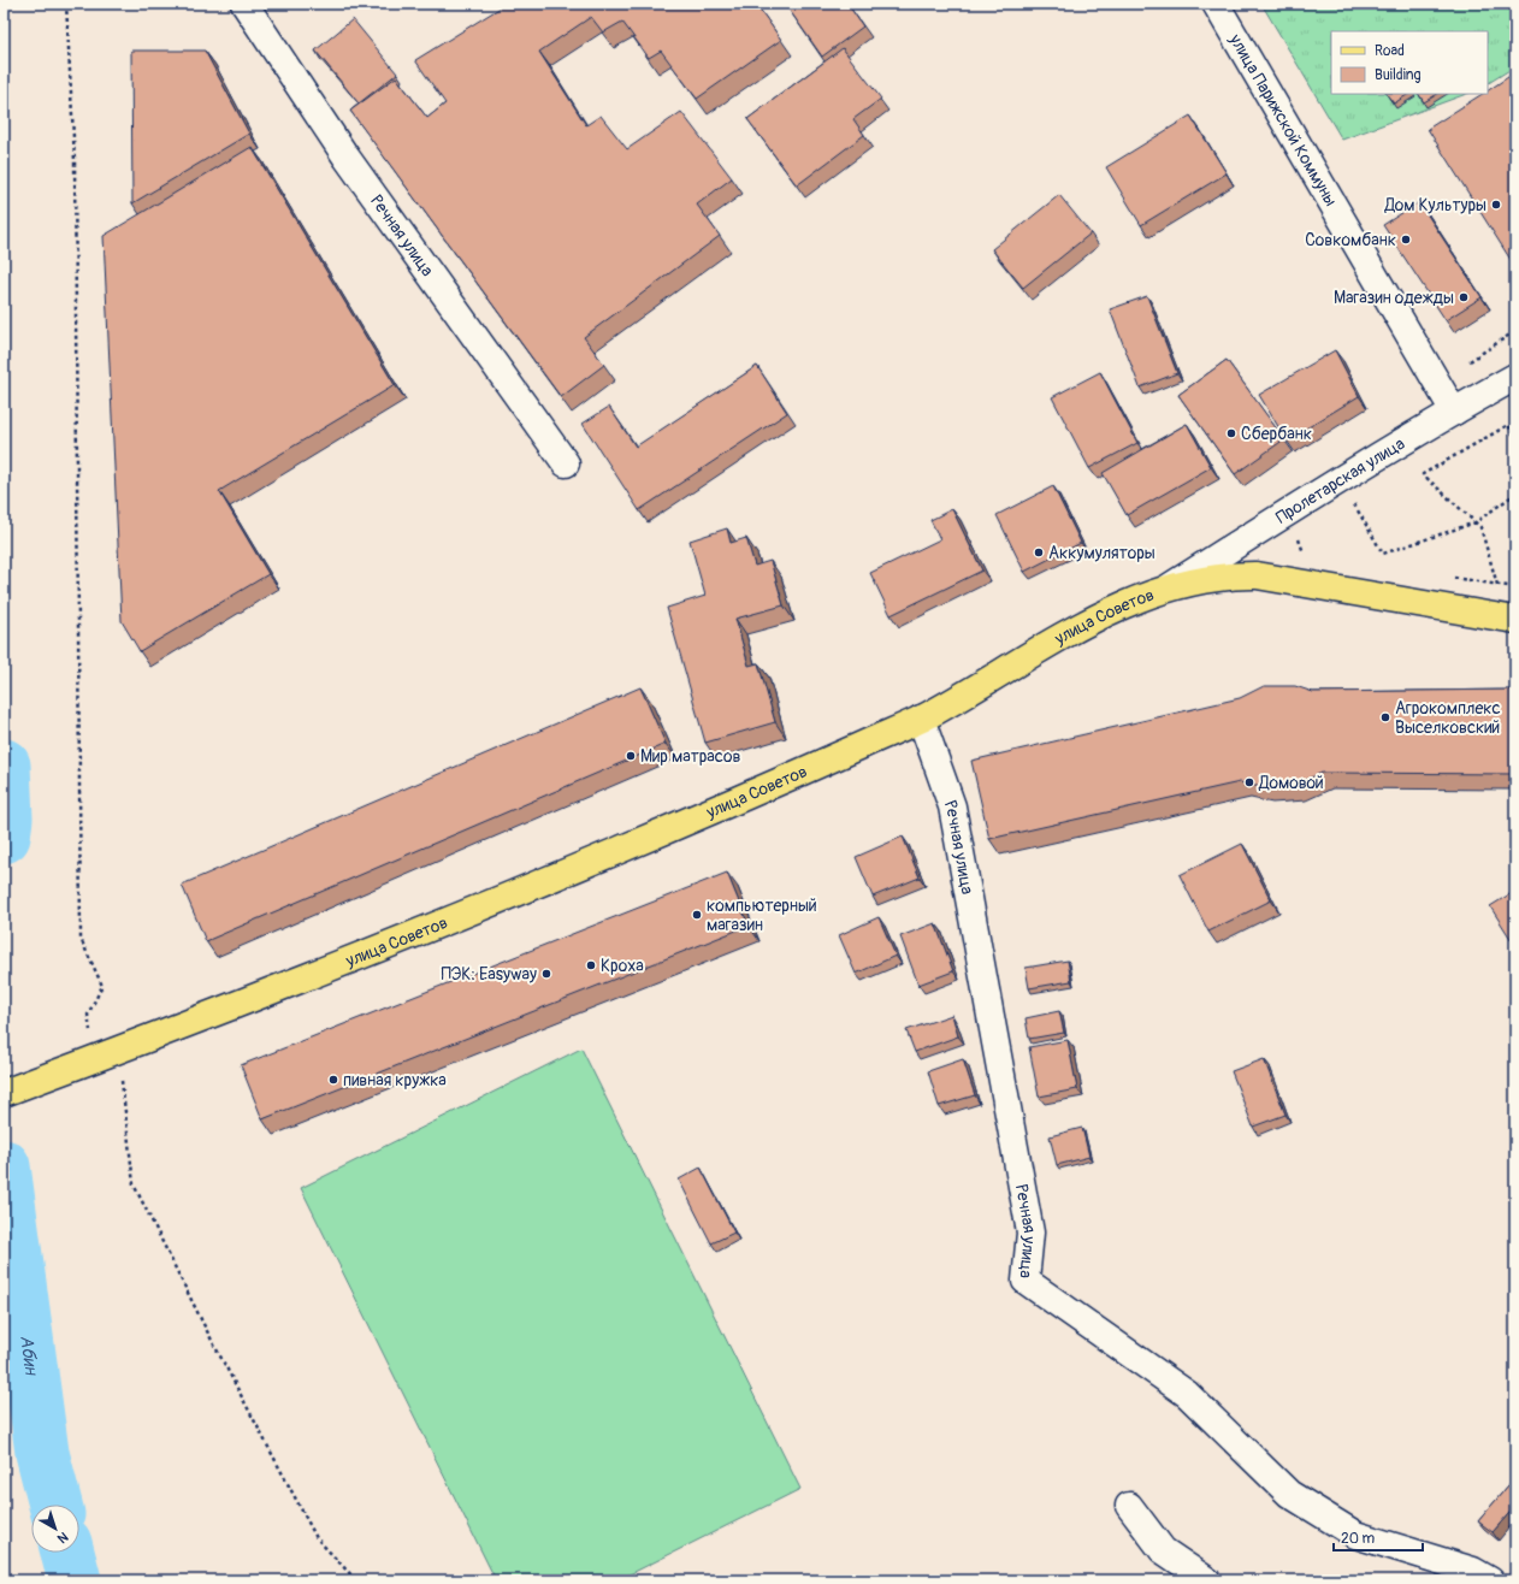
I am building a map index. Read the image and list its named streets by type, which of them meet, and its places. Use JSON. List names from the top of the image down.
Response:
{
  "streets": {
    "main road": ["улица Советов"],
    "street": ["улица Парижской Коммуны", "Речная улица", "Пролетарская улица"]
  },
  "crossings": [
    ["улица Парижской Коммуны", "Пролетарская улица"],
    ["Речная улица", "улица Советов"],
    ["Пролетарская улица", "улица Советов"]
  ],
  "water": ["Абин"],
  "places": [
    "Дом Культуры",
    "Совкомбанк",
    "Магазин одежды",
    "Сбербанк",
    "Аккумуляторы",
    "Агрокомплекс Выселковский",
    "Мир матрасов",
    "Домовой",
    "компьютерный магазин",
    "Кроха",
    "ПЭК: Easyway",
    "пивная кружка"
  ],
  "legend": ["Road", "Building"],
  "scale_bar": "20 m",
  "north": "bottom right"
}
